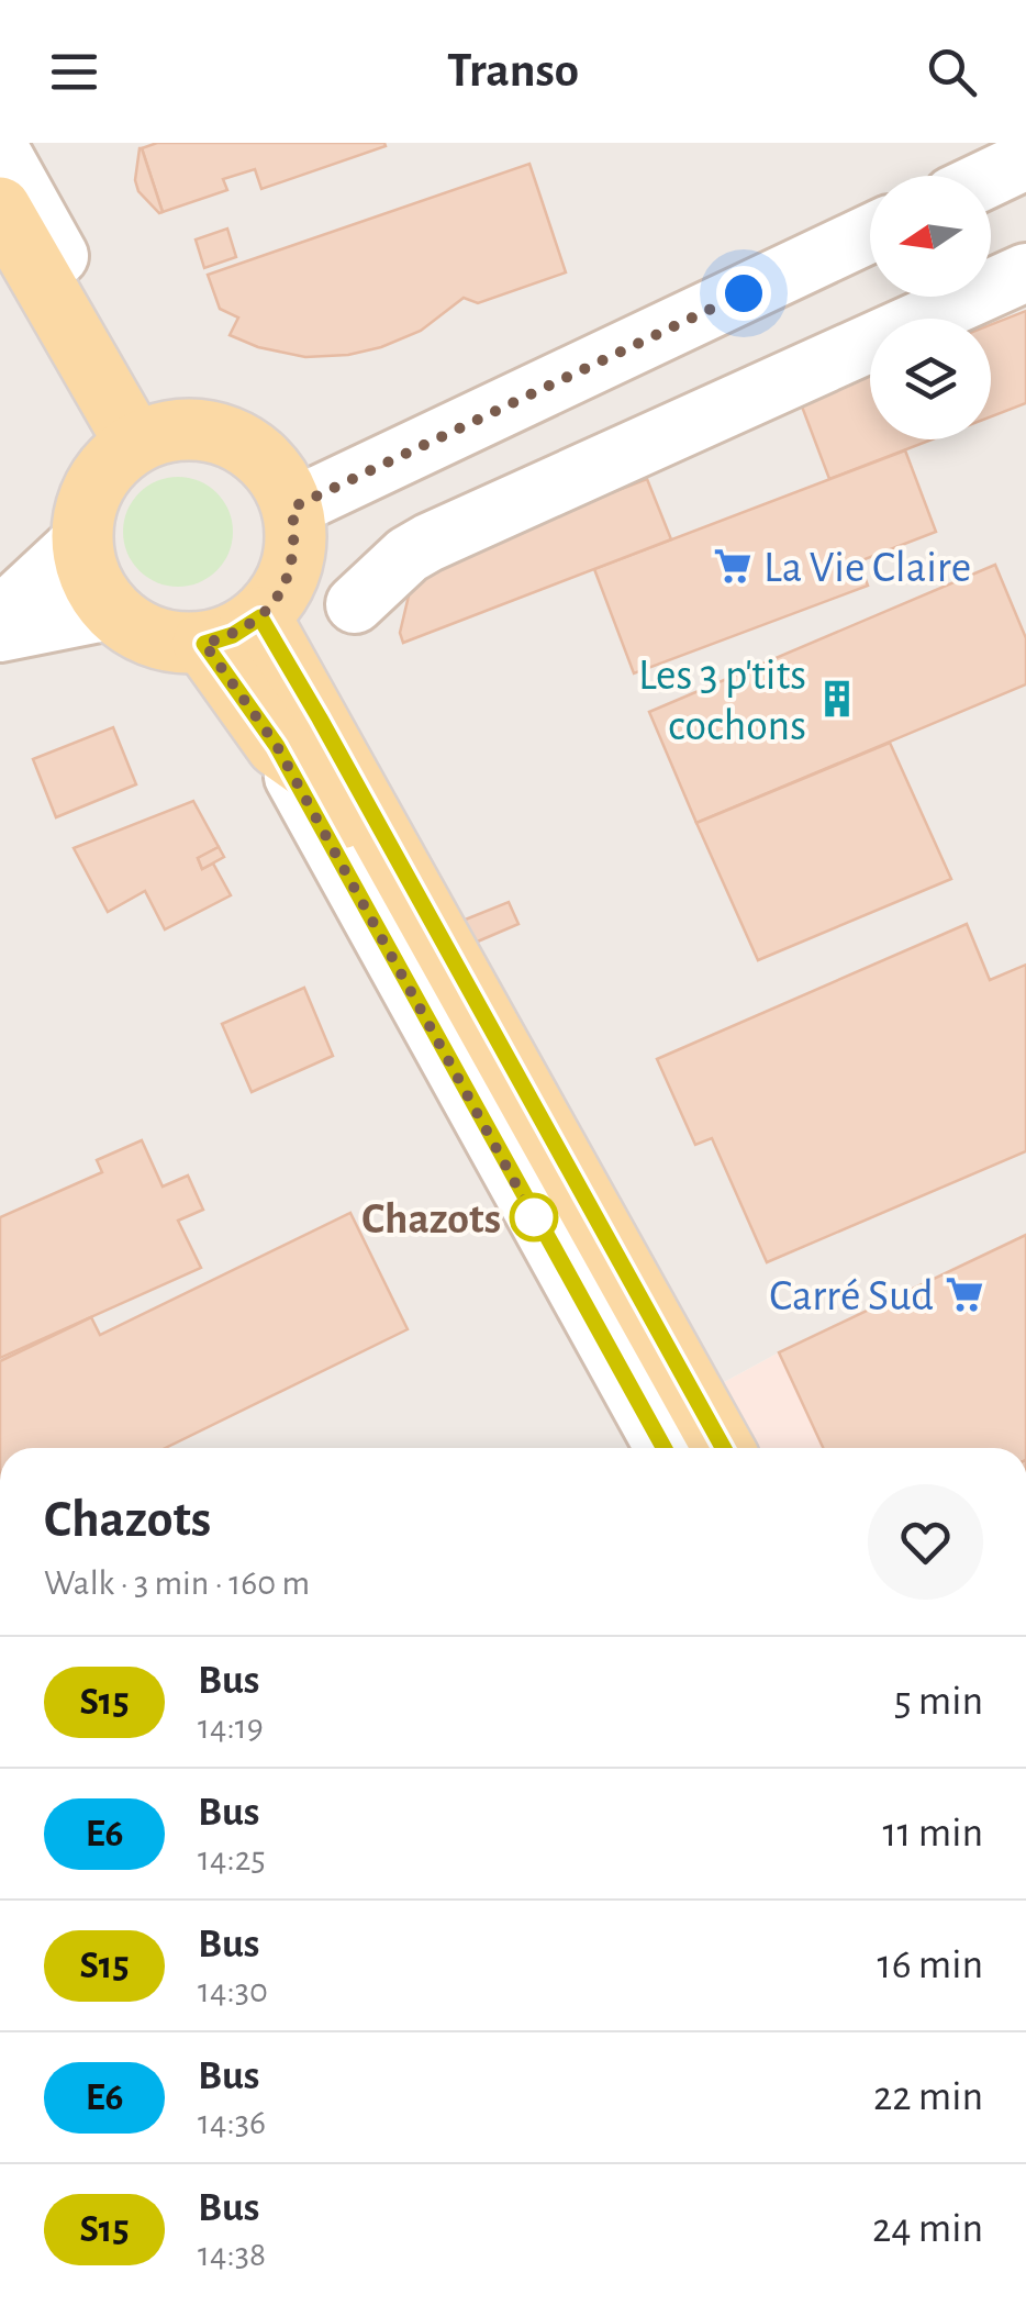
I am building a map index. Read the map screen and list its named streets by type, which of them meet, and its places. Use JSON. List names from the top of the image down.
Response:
{
  "places": {
    "supermarket": ["La Vie Claire", "Carré Sud"],
    "building": ["Les 3 p'tits cochons"],
    "other": ["Chazots"]
  },
  "lines": ["bus line S15"],
  "north": "left",
  "page": {
    "header": "Transo",
    "heading": ["Chazots", "Walk · 3 min · 160 m"],
    "list": [
      {
        "mark": "S15",
        "name": "Bus",
        "note": "14:19",
        "value": "5 min"
      },
      {
        "mark": "E6",
        "name": "Bus",
        "note": "14:25",
        "value": "11 min"
      },
      {
        "mark": "S15",
        "name": "Bus",
        "note": "14:30",
        "value": "16 min"
      },
      {
        "mark": "E6",
        "name": "Bus",
        "note": "14:36",
        "value": "22 min"
      },
      {
        "mark": "S15",
        "name": "Bus",
        "note": "14:38",
        "value": "24 min"
      }
    ]
  }
}
